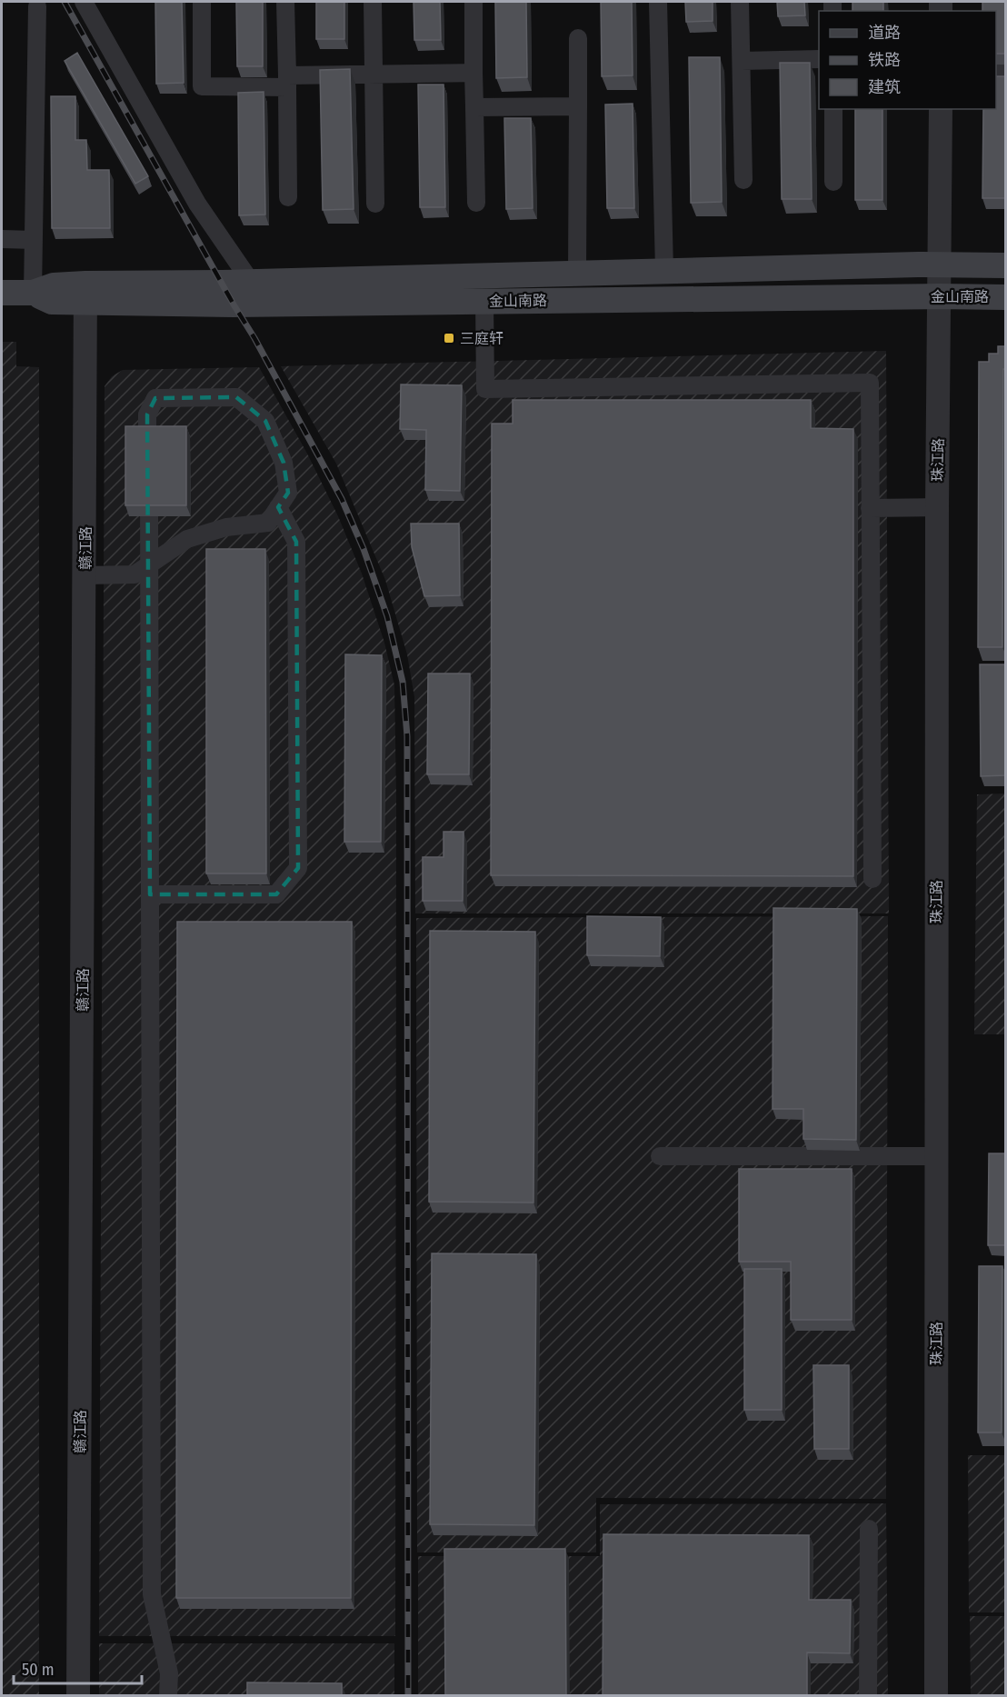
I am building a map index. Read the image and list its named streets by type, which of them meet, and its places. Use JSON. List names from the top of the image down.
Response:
{
  "streets": {
    "main road": ["金山南路"],
    "street": ["珠江路", "赣江路"]
  },
  "crossings": [
    ["金山南路", "珠江路"],
    ["金山南路", "赣江路"]
  ],
  "places": {
    "transit": ["三庭轩"]
  },
  "legend": ["道路", "铁路", "建筑"],
  "scale_bar": "50 m"
}
